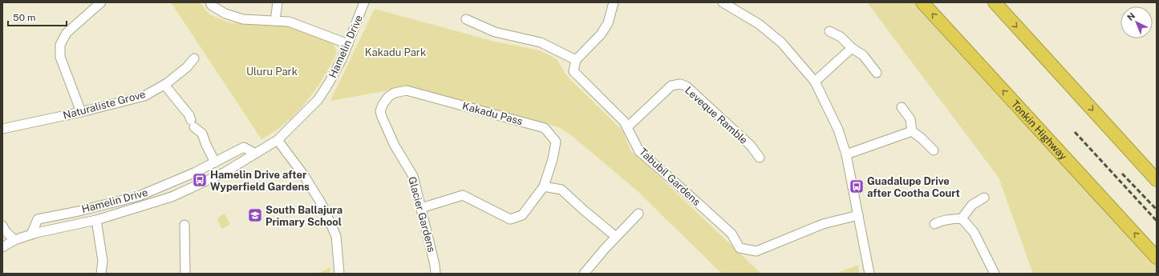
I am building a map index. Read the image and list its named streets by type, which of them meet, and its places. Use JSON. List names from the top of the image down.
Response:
{
  "streets": {
    "highway": ["Tonkin Highway"],
    "street": [
      "Hamelin Drive",
      "Naturaliste Grove",
      "Kakadu Pass",
      "Leveque Ramble",
      "Tabubil Gardens",
      "Glacier Gardens"
    ]
  },
  "crossings": [
    ["Kakadu Pass", "Glacier Gardens"],
    ["Leveque Ramble", "Tabubil Gardens"]
  ],
  "parks": ["Kakadu Park", "Uluru Park"],
  "places": {
    "bus stop": ["Hamelin Drive after Wyperfield Gardens", "Guadalupe Drive after Cootha Court"],
    "school or university": ["South Ballajura Primary School"]
  },
  "scale_bar": "50 m",
  "north": "top left"
}
